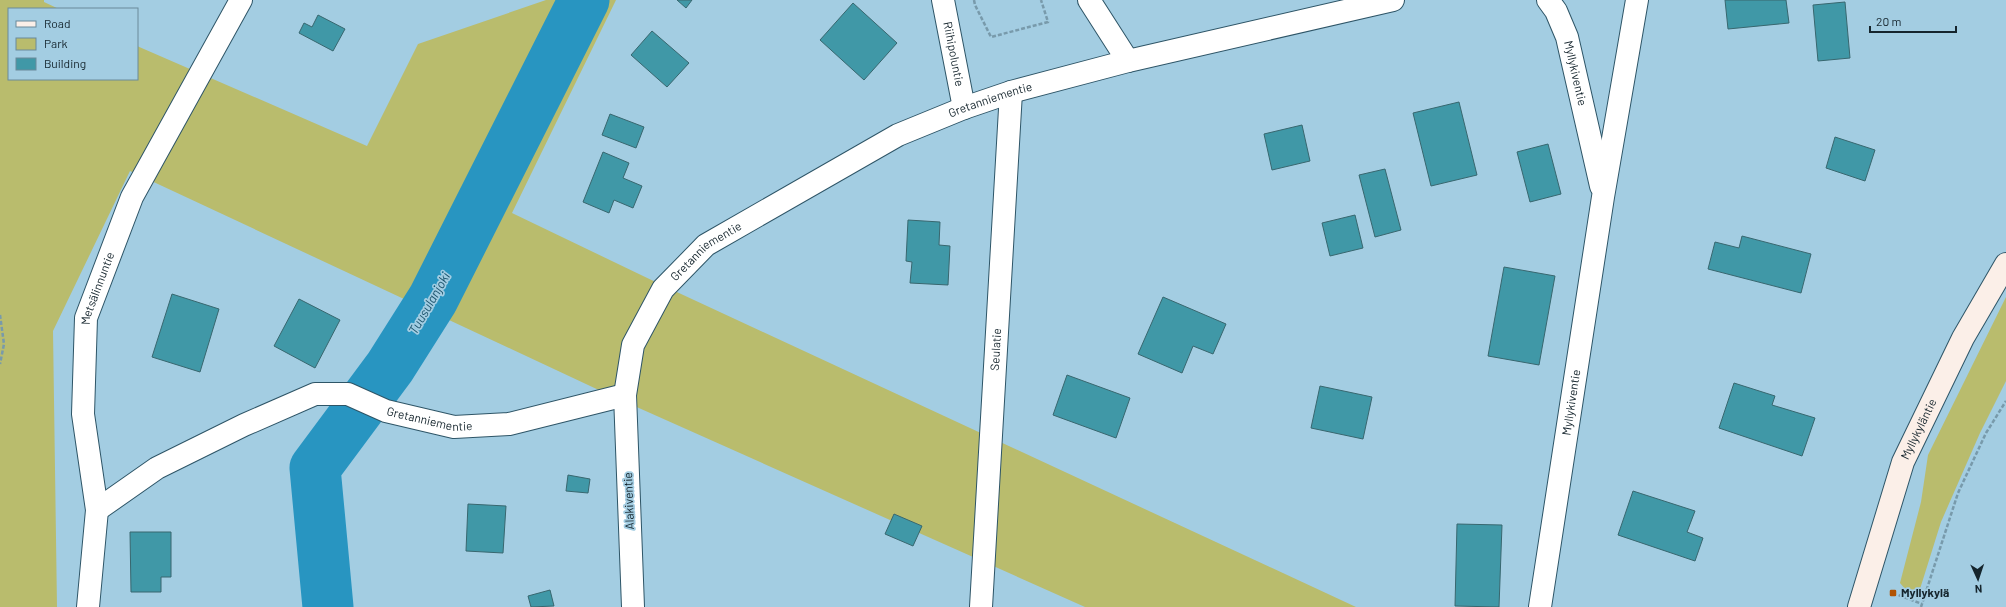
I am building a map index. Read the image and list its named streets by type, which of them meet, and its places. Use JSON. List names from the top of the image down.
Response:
{
  "streets": {
    "main road": ["Myllykyläntie"],
    "street": [
      "Riihipoluntie",
      "Myllykiventie",
      "Gretanniementie",
      "Metsälinnuntie",
      "Seulatie",
      "Alakiventie"
    ]
  },
  "crossings": [
    ["Riihipoluntie", "Gretanniementie"],
    ["Gretanniementie", "Metsälinnuntie"],
    ["Gretanniementie", "Seulatie"],
    ["Gretanniementie", "Alakiventie"]
  ],
  "water": ["Tuusulanjoki"],
  "places": {
    "transit": ["Myllykylä"]
  },
  "legend": ["Road", "Park", "Building"],
  "scale_bar": "20 m",
  "north": "bottom"
}
